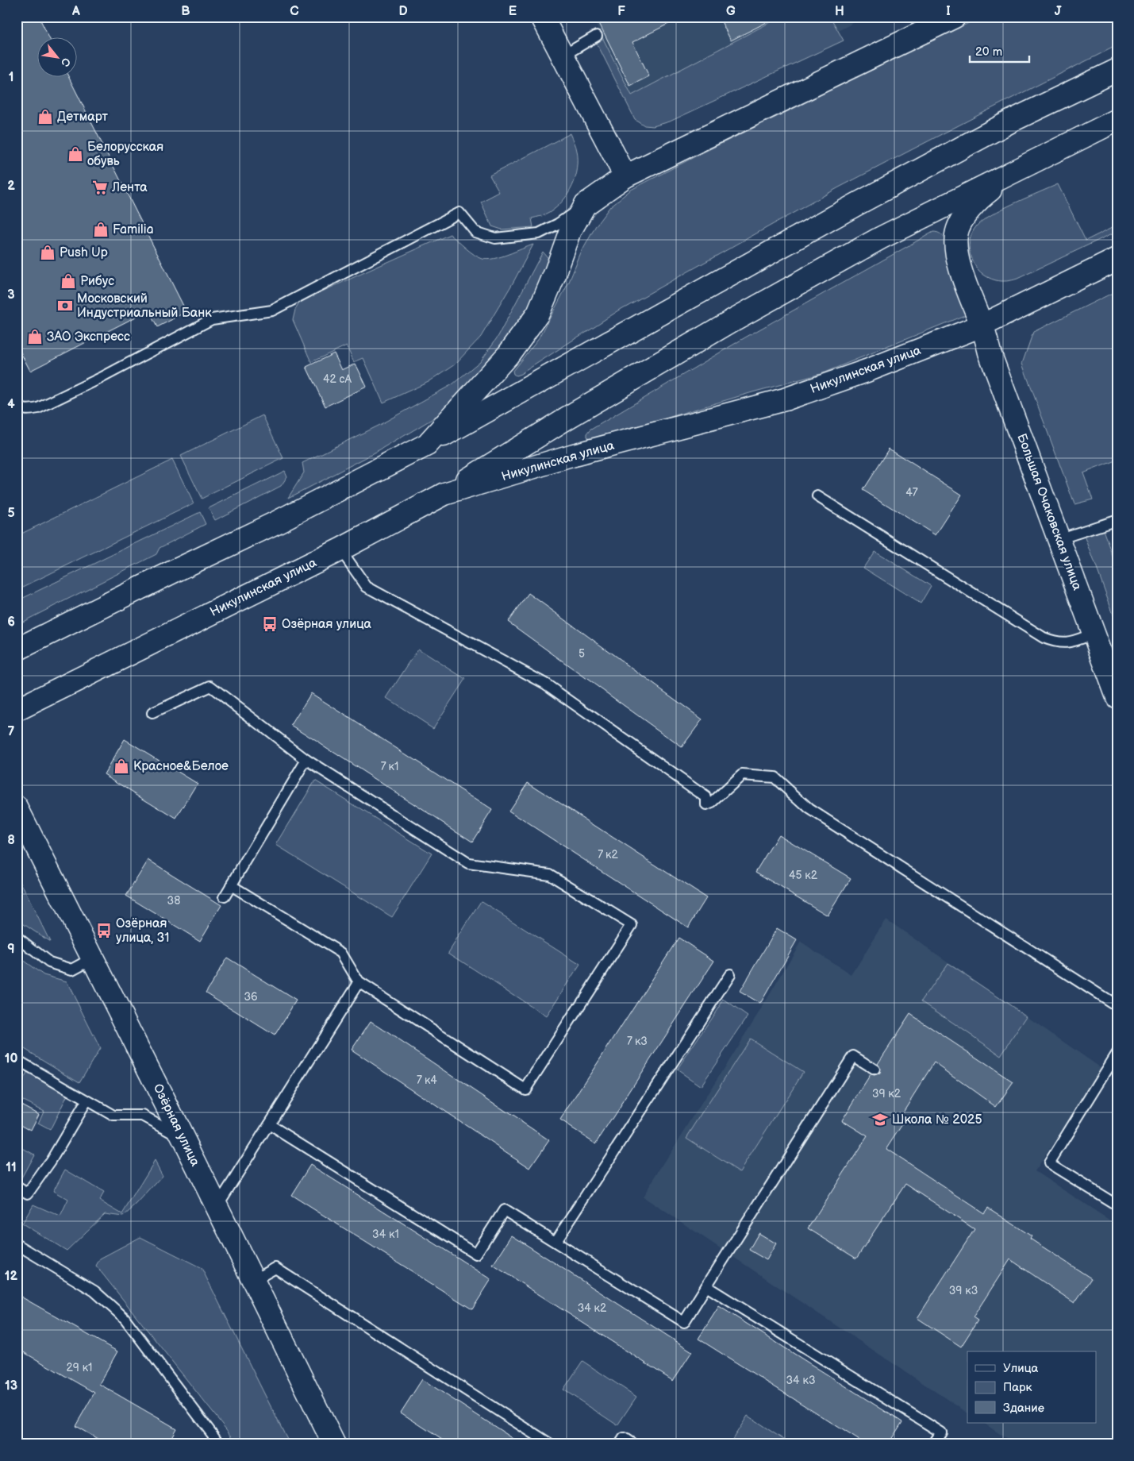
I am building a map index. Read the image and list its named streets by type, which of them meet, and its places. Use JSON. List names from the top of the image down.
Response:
{
  "streets": {
    "street": ["Никулинская улица", "Большая Очаковская улица", "Озёрная улица"]
  },
  "crossings": [
    ["Никулинская улица", "Большая Очаковская улица"]
  ],
  "places": {
    "shop": [
      "Детмарт",
      "Белорусская обувь",
      "Familia",
      "Push Up",
      "Рибус",
      "ЗАО Экспресс",
      "Красное&Белое"
    ],
    "supermarket": ["Лента"],
    "bank": ["Московский Индустриальный Банк"],
    "bus stop": ["Озёрная улица", "Озёрная улица, 31"],
    "school or university": ["Школа № 2025"]
  },
  "house_numbers": [
    "42 сА",
    "47",
    "5",
    "7 к1",
    "7 к2",
    "45 к2",
    "38",
    "36",
    "7 к3",
    "7 к4",
    "39 к2",
    "34 к1",
    "39 к3",
    "34 к2",
    "29 к1",
    "34 к3"
  ],
  "legend": ["Улица", "Парк", "Здание"],
  "scale_bar": "20 m",
  "north": "bottom right",
  "grid": {
    "columns": [
      "A",
      "B",
      "C",
      "D",
      "E",
      "F",
      "G",
      "H",
      "I",
      "J"
    ],
    "rows": [
      "1",
      "2",
      "3",
      "4",
      "5",
      "6",
      "7",
      "8",
      "9",
      "10",
      "11",
      "12",
      "13"
    ]
  }
}
